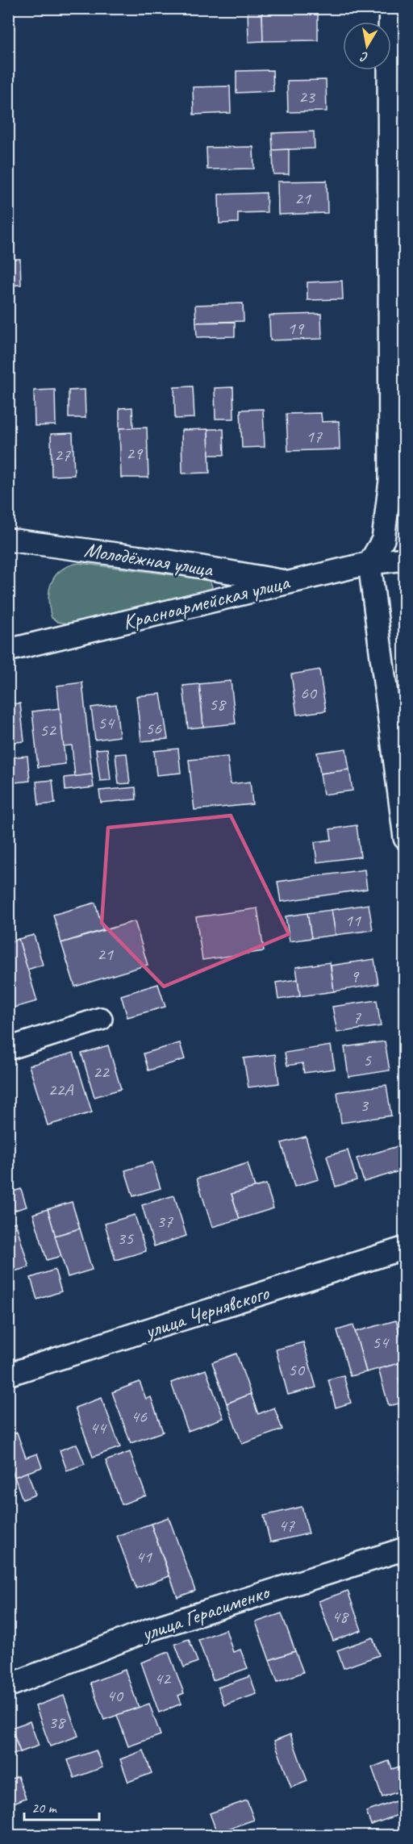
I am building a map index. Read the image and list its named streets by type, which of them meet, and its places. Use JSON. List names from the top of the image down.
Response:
{
  "streets": {
    "street": [
      "Молодёжная улица",
      "Красноармейская улица",
      "улица Чернявского",
      "улица Герасименко"
    ]
  },
  "crossings": [
    ["Молодёжная улица", "Красноармейская улица"]
  ],
  "house_numbers": [
    "23",
    "21",
    "19",
    "17",
    "29",
    "27",
    "60",
    "58",
    "54",
    "56",
    "52",
    "11",
    "21",
    "9",
    "7",
    "5",
    "22",
    "22А",
    "3",
    "37",
    "35",
    "54",
    "50",
    "46",
    "44",
    "47",
    "41",
    "48",
    "42",
    "40",
    "38"
  ],
  "scale_bar": "20 m",
  "north": "bottom"
}
